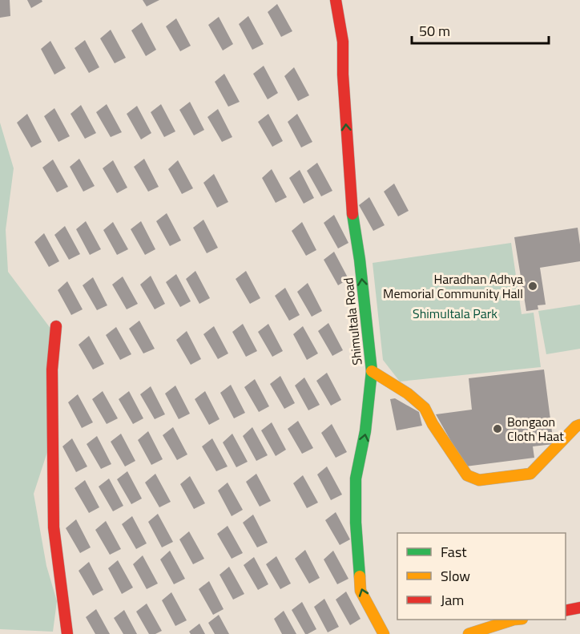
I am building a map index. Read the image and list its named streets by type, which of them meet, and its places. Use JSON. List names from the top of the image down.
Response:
{
  "streets": {
    "main road": ["Shimultala Road"]
  },
  "one_way": ["Shimultala Road"],
  "parks": ["Shimultala Park"],
  "places": ["Haradhan Adhya Memorial Community Hall", "Bongaon Cloth Haat"],
  "legend": ["Fast", "Slow", "Jam"],
  "scale_bar": "50 m"
}
